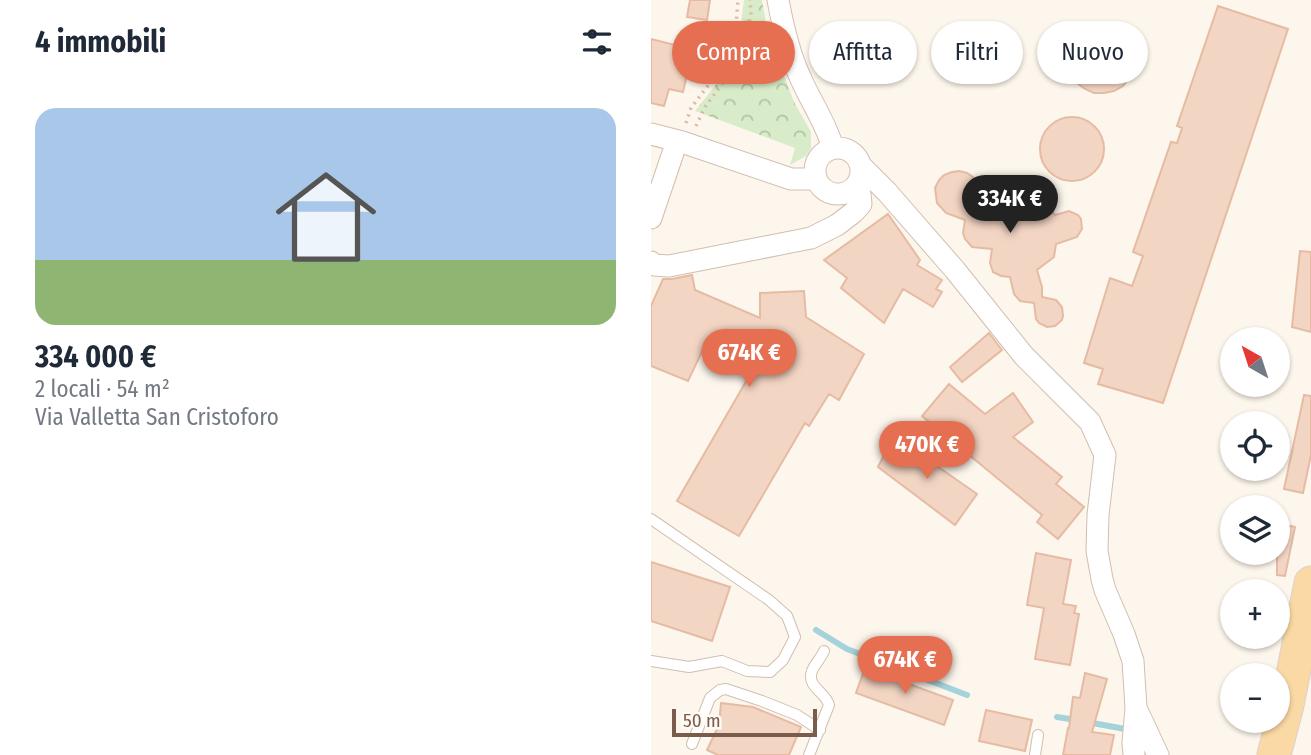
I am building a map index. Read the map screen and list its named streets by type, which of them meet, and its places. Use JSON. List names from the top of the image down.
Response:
{
  "scale_bar": "50 m",
  "north": "top left",
  "page": {
    "heading": "4 immobili",
    "chip": [
      "Compra",
      "Affitta",
      "Filtri",
      "Nuovo"
    ],
    "list": [
      {
        "name": "334 000 €",
        "note": "2 locali · 54 m² · Via Valletta San Cristoforo"
      }
    ],
    "price": [
      "334K €",
      "674K €",
      "470K €",
      "674K €"
    ],
    "map_buttons": ["+", "−"],
    "scale": "50 m"
  }
}
